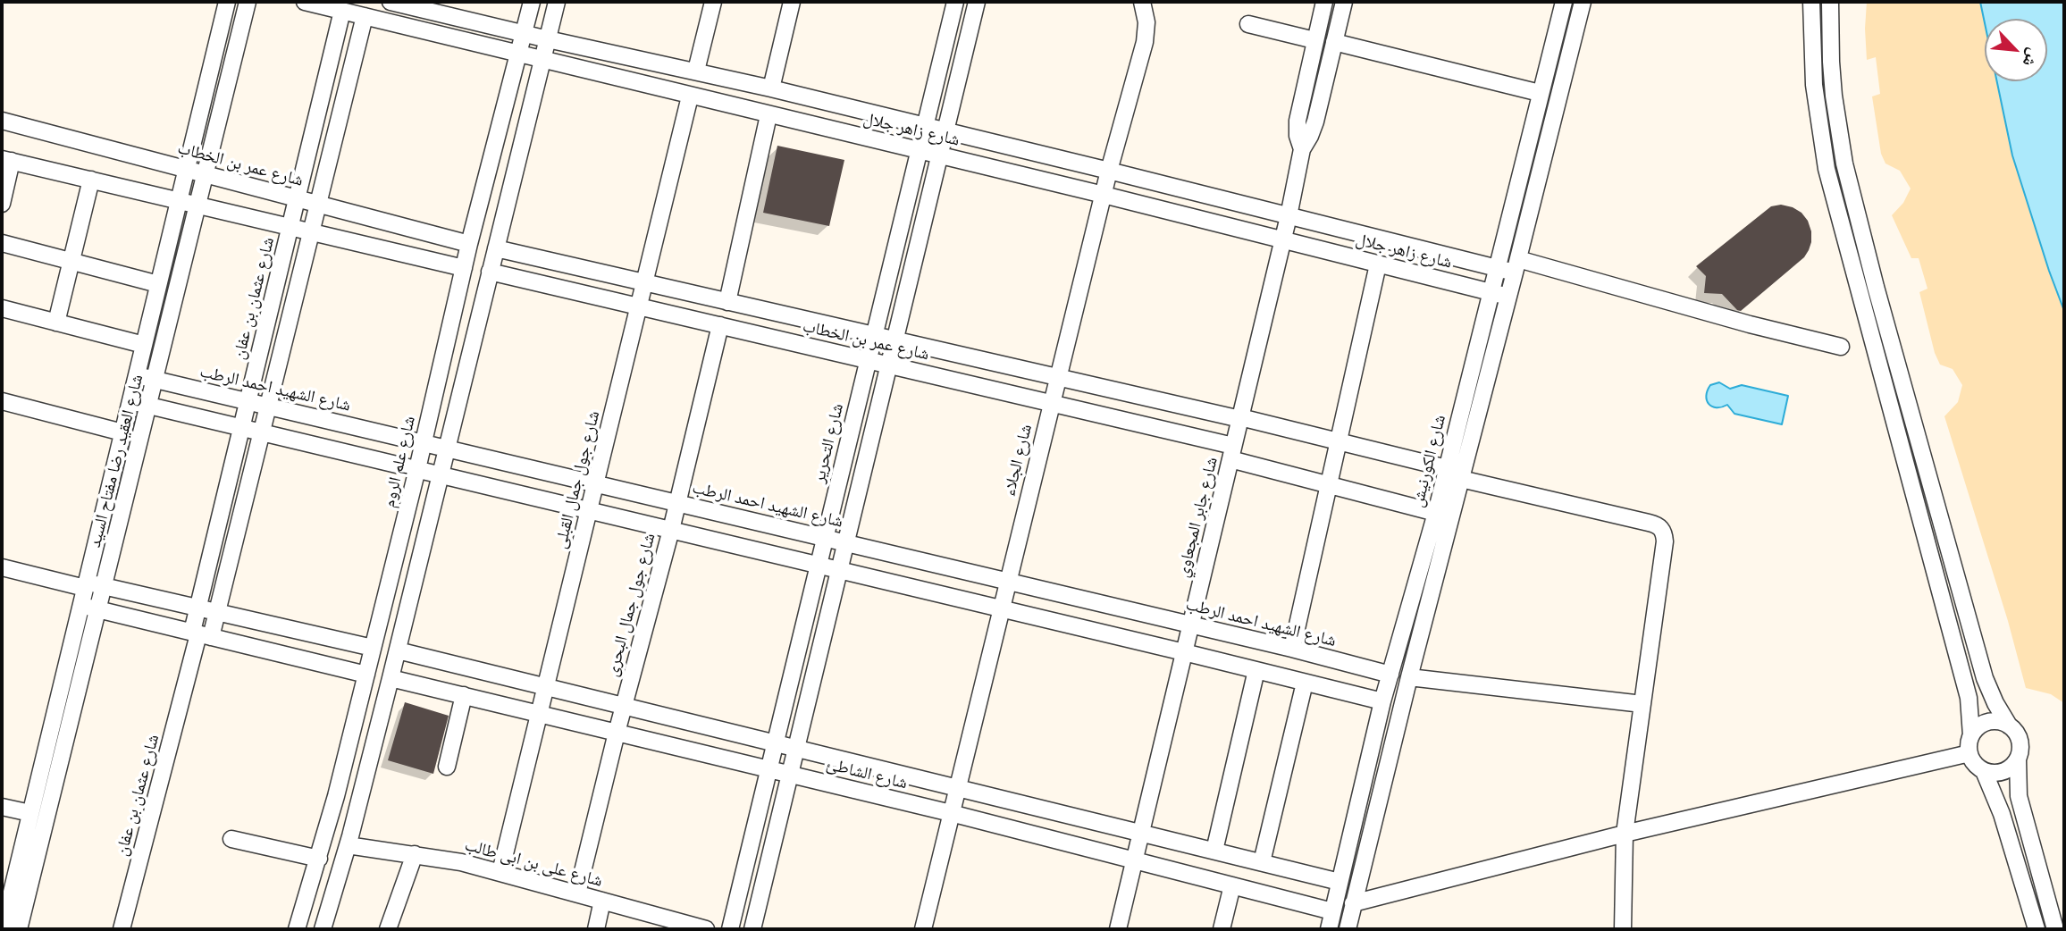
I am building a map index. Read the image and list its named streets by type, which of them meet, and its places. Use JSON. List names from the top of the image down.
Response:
{
  "streets": {
    "street": [
      "شارع زاهر جلال",
      "شارع عمر بن الخطاب",
      "شارع عثمان بن عفان",
      "شارع الشهيد احمد الرطب",
      "شارع التحرير",
      "شارع الجلاء",
      "شارع العقيد رضا مفتاح السيد",
      "شارع الكورنيش",
      "شارع علم الروم",
      "شارع جول جمال القبلى",
      "شارع جابر المجعاوي",
      "شارع جول جمال البحرى",
      "شارع الشاطئ",
      "شارع على بن ابى طالب"
    ]
  },
  "crossings": [
    ["شارع زاهر جلال", "شارع عثمان بن عفان"],
    ["شارع زاهر جلال", "شارع التحرير"],
    ["شارع زاهر جلال", "شارع الجلاء"],
    ["شارع زاهر جلال", "شارع الكورنيش"],
    ["شارع زاهر جلال", "شارع علم الروم"],
    ["شارع زاهر جلال", "شارع جول جمال القبلى"],
    ["شارع زاهر جلال", "شارع جابر المجعاوي"],
    ["شارع عمر بن الخطاب", "شارع عثمان بن عفان"],
    ["شارع عمر بن الخطاب", "شارع التحرير"],
    ["شارع عمر بن الخطاب", "شارع الجلاء"],
    ["شارع عمر بن الخطاب", "شارع العقيد رضا مفتاح السيد"],
    ["شارع عمر بن الخطاب", "شارع الكورنيش"],
    ["شارع عمر بن الخطاب", "شارع علم الروم"],
    ["شارع عمر بن الخطاب", "شارع جول جمال القبلى"],
    ["شارع عمر بن الخطاب", "شارع جابر المجعاوي"],
    ["شارع عمر بن الخطاب", "شارع جول جمال البحرى"],
    ["شارع عثمان بن عفان", "شارع الشهيد احمد الرطب"],
    ["شارع الشهيد احمد الرطب", "شارع التحرير"],
    ["شارع الشهيد احمد الرطب", "شارع الجلاء"],
    ["شارع الشهيد احمد الرطب", "شارع العقيد رضا مفتاح السيد"],
    ["شارع الشهيد احمد الرطب", "شارع الكورنيش"],
    ["شارع الشهيد احمد الرطب", "شارع علم الروم"],
    ["شارع الشهيد احمد الرطب", "شارع جول جمال القبلى"],
    ["شارع الشهيد احمد الرطب", "شارع جابر المجعاوي"],
    ["شارع الشهيد احمد الرطب", "شارع جول جمال البحرى"],
    ["شارع التحرير", "شارع الشاطئ"],
    ["شارع الجلاء", "شارع الشاطئ"],
    ["شارع الكورنيش", "شارع الشاطئ"],
    ["شارع علم الروم", "شارع على بن ابى طالب"],
    ["شارع جول جمال القبلى", "شارع الشاطئ"],
    ["شارع جول جمال القبلى", "شارع على بن ابى طالب"],
    ["شارع جابر المجعاوي", "شارع الشاطئ"],
    ["شارع جول جمال البحرى", "شارع الشاطئ"],
    ["شارع جول جمال البحرى", "شارع على بن ابى طالب"]
  ],
  "north": "bottom right"
}
